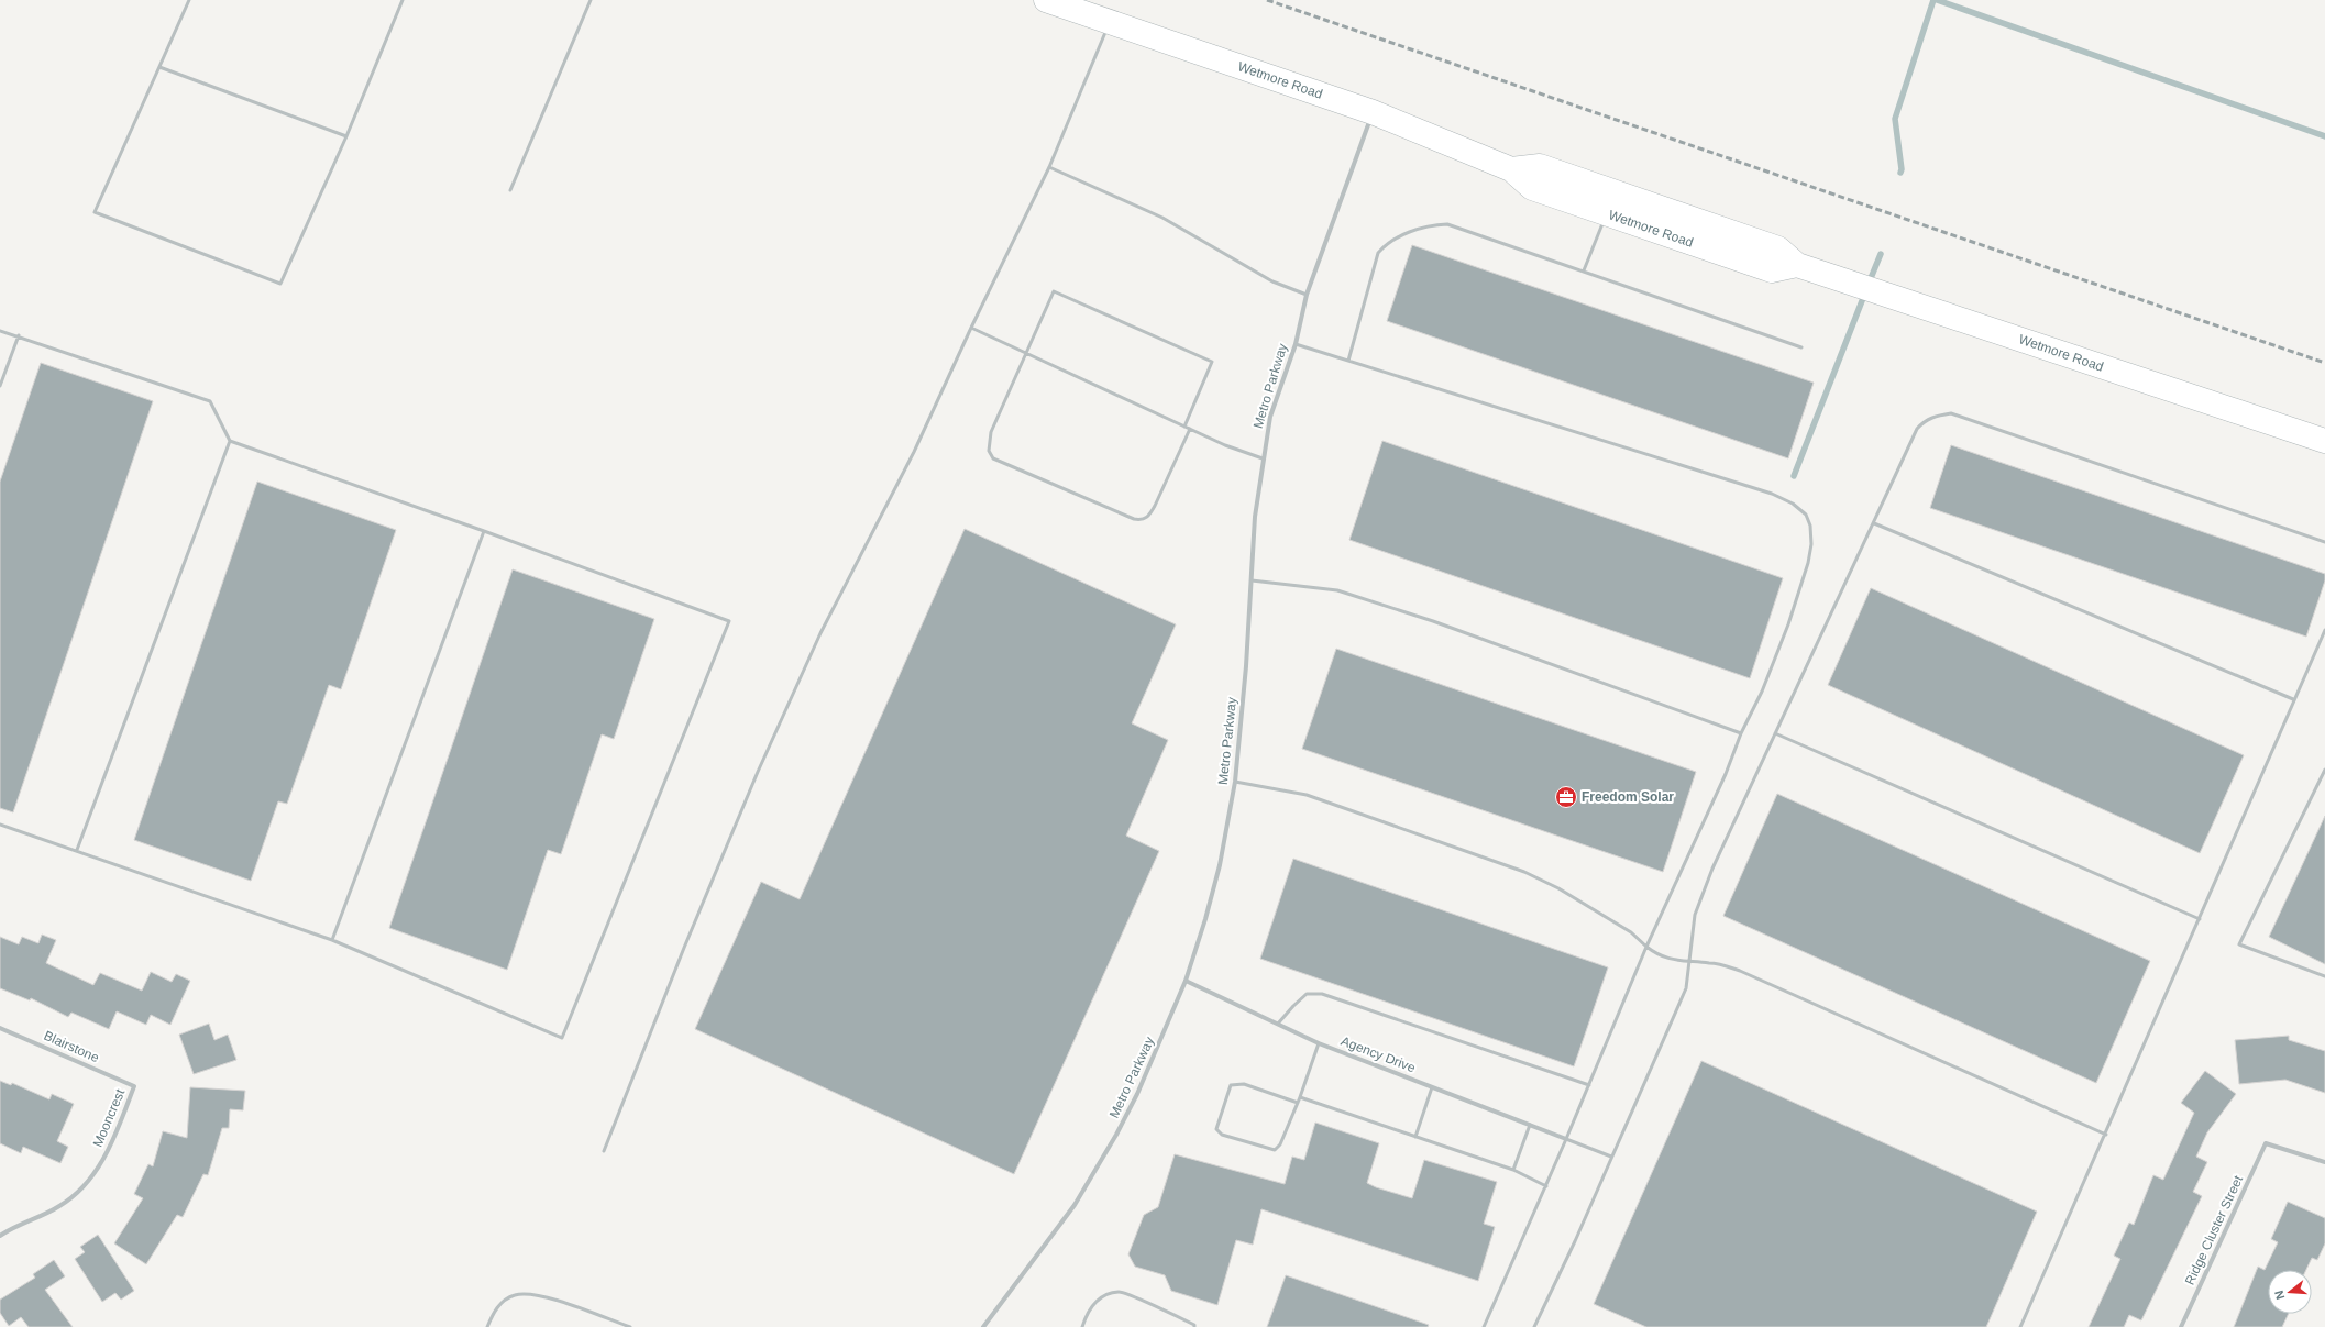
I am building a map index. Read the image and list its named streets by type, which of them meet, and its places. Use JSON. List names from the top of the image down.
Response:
{
  "streets": {
    "main road": ["Wetmore Road"],
    "street": [
      "Metro Parkway",
      "Blairstone",
      "Agency Drive",
      "Mooncrest",
      "Ridge Cluster Street"
    ]
  },
  "crossings": [
    ["Wetmore Road", "Metro Parkway"],
    ["Metro Parkway", "Agency Drive"],
    ["Blairstone", "Mooncrest"]
  ],
  "places": {
    "office": ["Freedom Solar"]
  },
  "north": "left"
}
